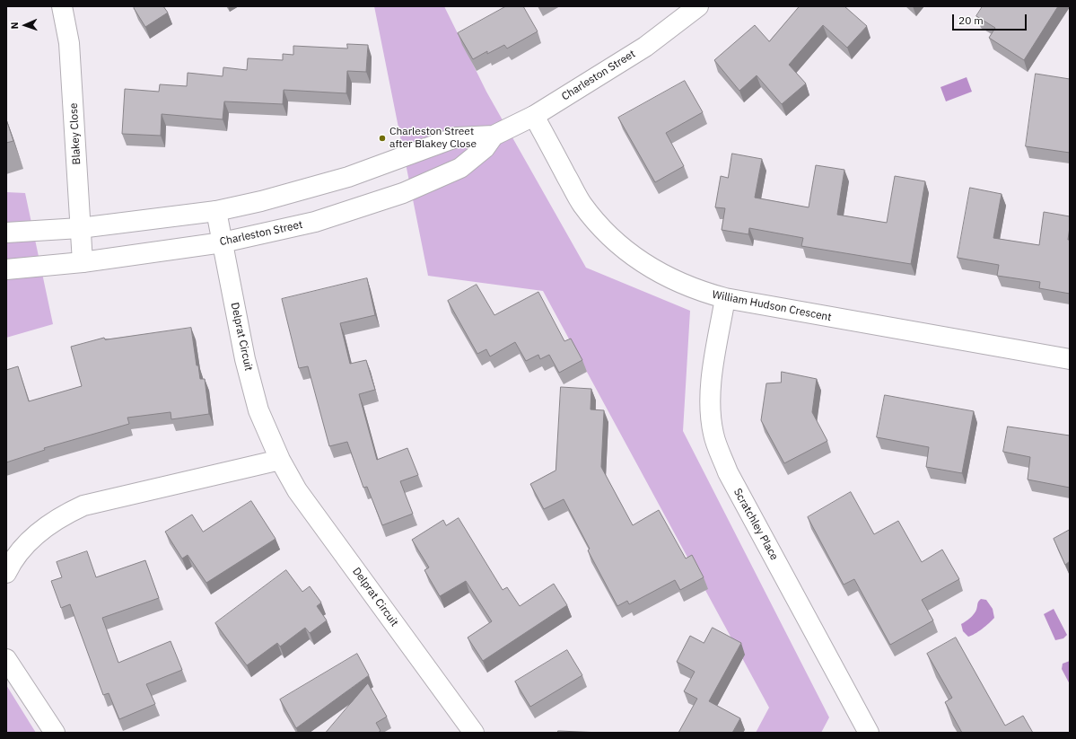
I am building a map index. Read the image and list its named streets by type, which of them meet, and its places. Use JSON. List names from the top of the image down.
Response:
{
  "streets": {
    "street": [
      "Charleston Street",
      "Blakey Close",
      "William Hudson Crescent",
      "Delprat Circuit",
      "Scratchley Place"
    ]
  },
  "crossings": [
    ["Charleston Street", "Blakey Close"],
    ["Charleston Street", "William Hudson Crescent"],
    ["Charleston Street", "Delprat Circuit"],
    ["William Hudson Crescent", "Scratchley Place"]
  ],
  "places": ["Charleston Street after Blakey Close"],
  "scale_bar": "20 m",
  "north": "left"
}
